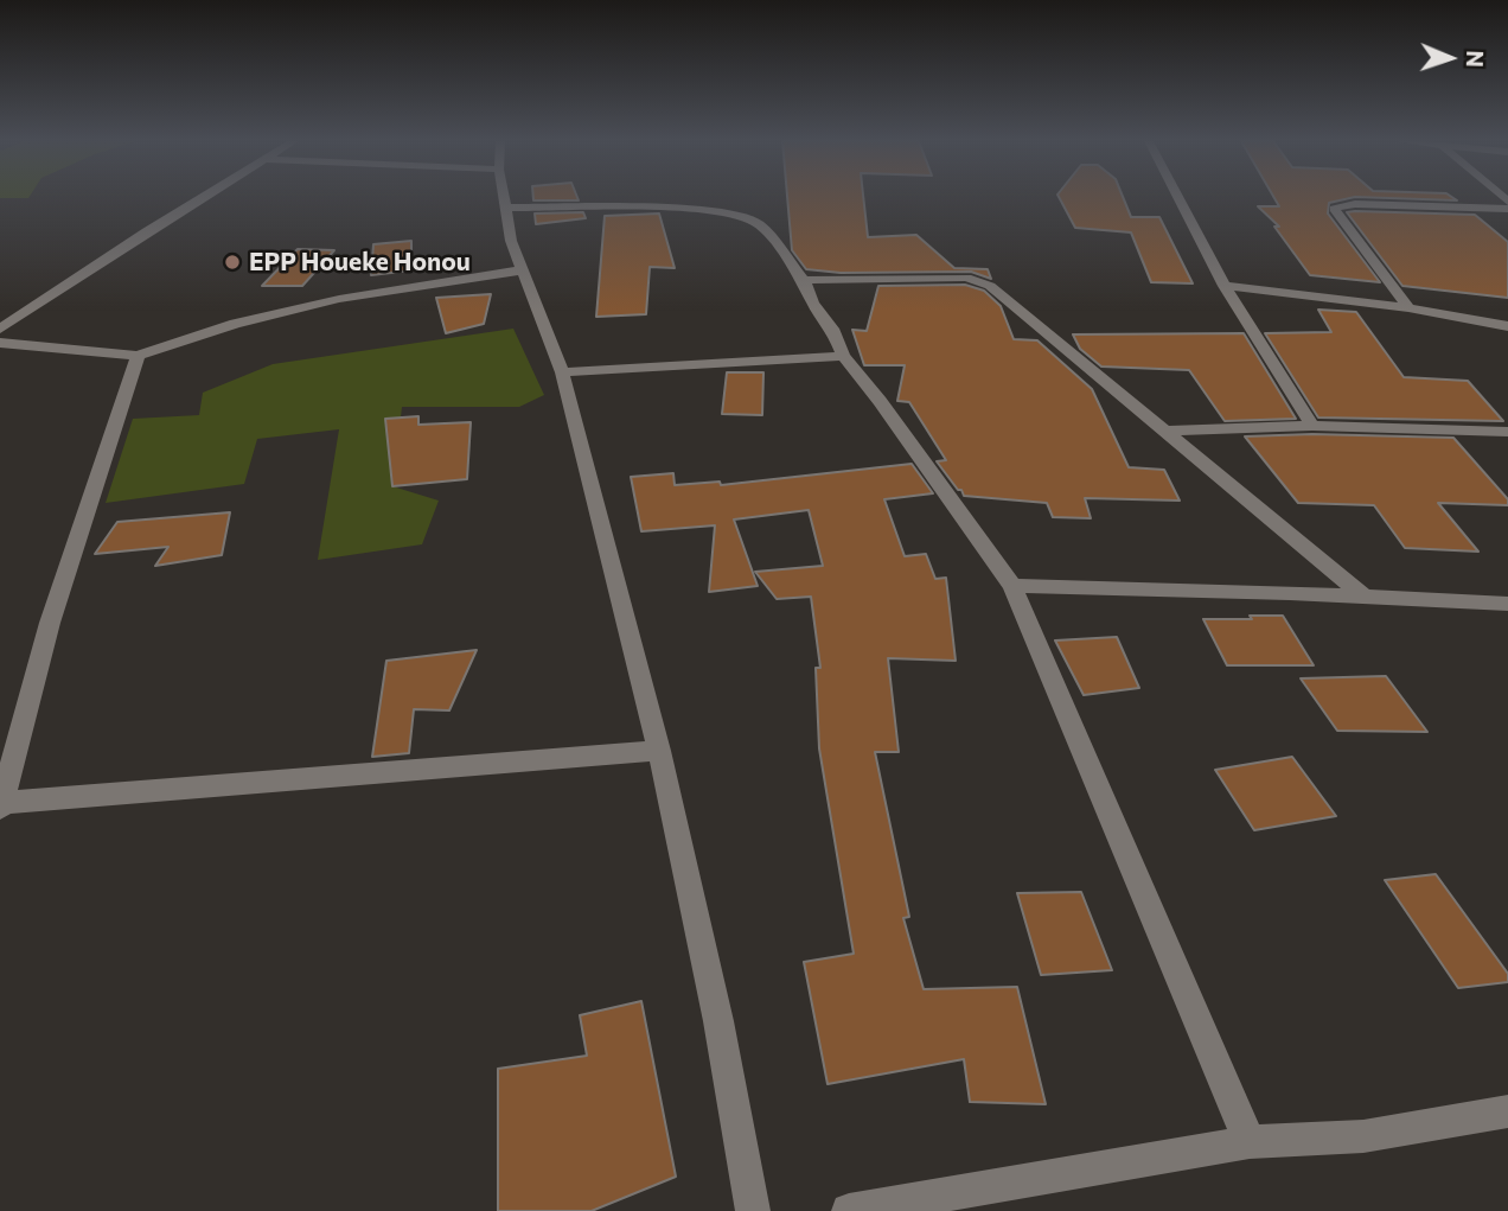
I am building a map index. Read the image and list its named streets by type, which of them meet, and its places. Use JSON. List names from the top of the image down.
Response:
{
  "places": ["EPP Houeke Honou"],
  "north": "right"
}
